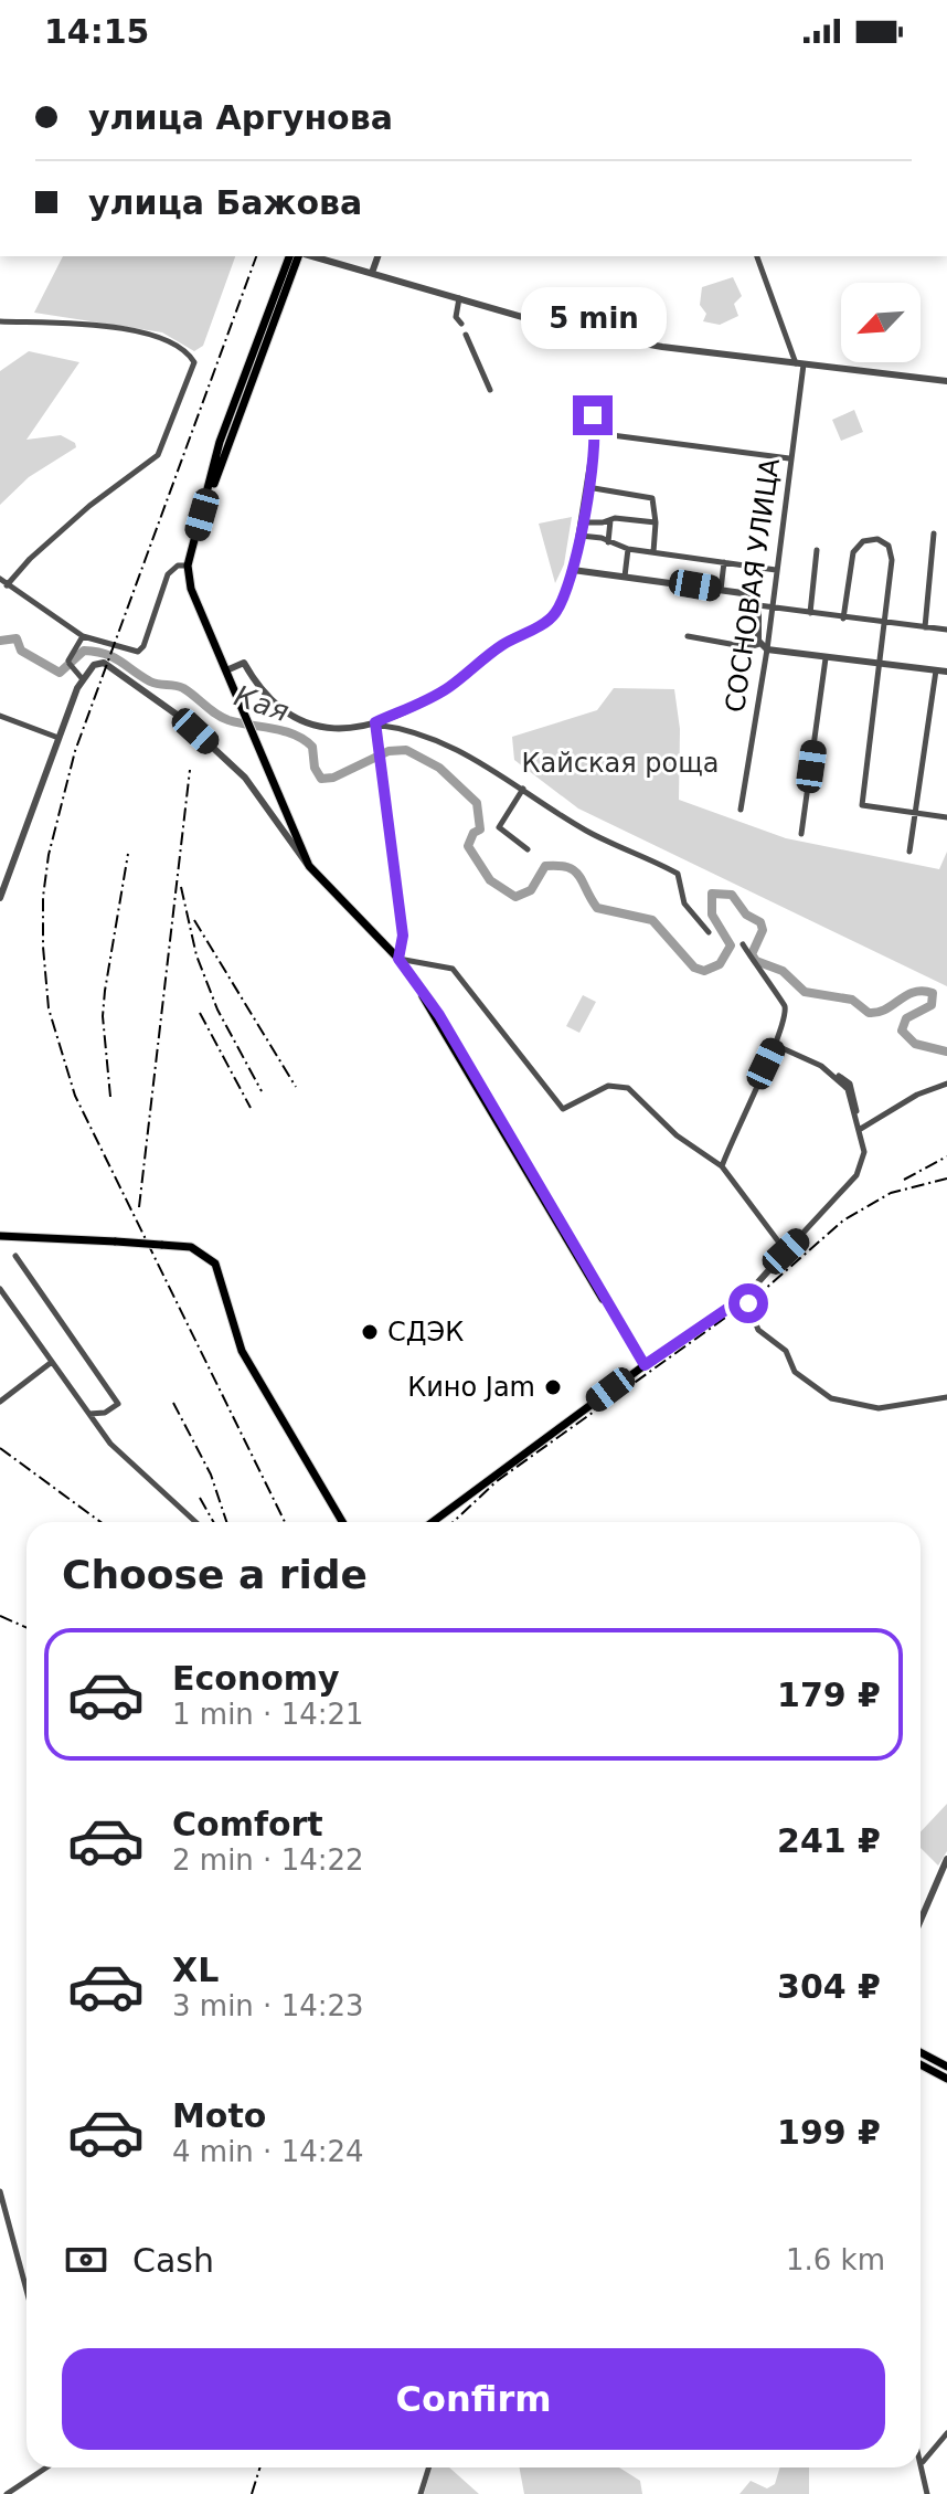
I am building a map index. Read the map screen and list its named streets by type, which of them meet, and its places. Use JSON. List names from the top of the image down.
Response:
{
  "streets": {
    "street": ["СОСНОВАЯ УЛИЦА"]
  },
  "water": ["Кая"],
  "parks": ["Кайская роща"],
  "places": ["СДЭК", "Кино Jam"],
  "north": "bottom left",
  "page": {
    "status": "14:15",
    "banner": ["улица Аргунова", "улица Бажова"],
    "bubble": "5 min",
    "heading": "Choose a ride",
    "list": [
      {
        "name": "Economy",
        "note": "1 min · 14:21",
        "value": "179 ₽"
      },
      {
        "name": "Comfort",
        "note": "2 min · 14:22",
        "value": "241 ₽"
      },
      {
        "name": "XL",
        "note": "3 min · 14:23",
        "value": "304 ₽"
      },
      {
        "name": "Moto",
        "note": "4 min · 14:24",
        "value": "199 ₽"
      }
    ],
    "pay": ["Cash", "1.6 km"],
    "buttons": "Confirm"
  }
}
